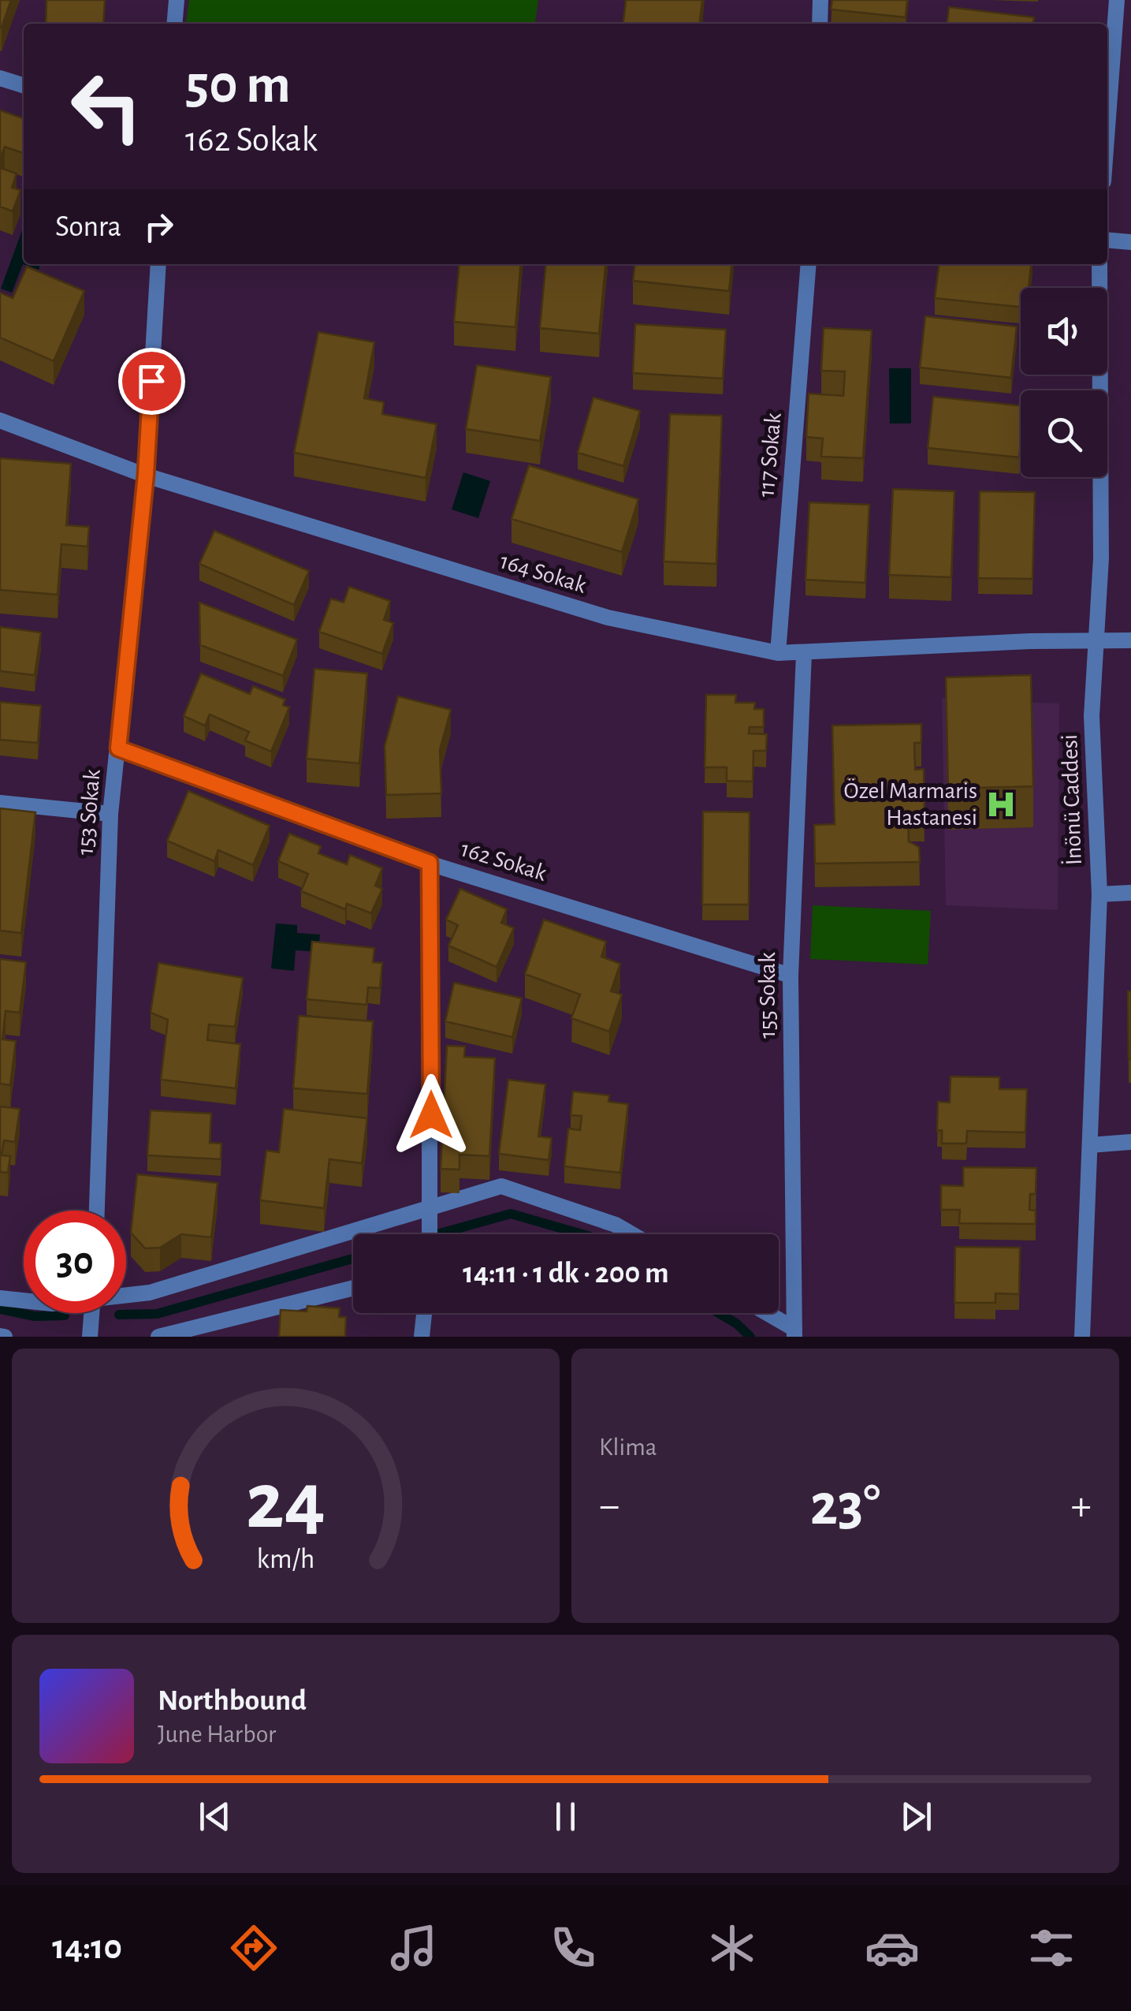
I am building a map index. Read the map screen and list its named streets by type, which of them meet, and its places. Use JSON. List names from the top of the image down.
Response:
{
  "streets": {
    "street": [
      "117 Sokak",
      "164 Sokak",
      "İnönü Caddesi",
      "153 Sokak",
      "162 Sokak",
      "155 Sokak"
    ]
  },
  "crossings": [
    ["117 Sokak", "164 Sokak"],
    ["164 Sokak", "İnönü Caddesi"],
    ["164 Sokak", "153 Sokak"],
    ["164 Sokak", "155 Sokak"],
    ["153 Sokak", "162 Sokak"],
    ["162 Sokak", "155 Sokak"]
  ],
  "places": {
    "hospital": ["Özel Marmaris Hastanesi"]
  },
  "page": {
    "turn": ["50 m", "162 Sokak"],
    "then": "Sonra",
    "limit": "30",
    "trip": "14:11 · 1 dk · 200 m",
    "tile": "Klima",
    "heat": ["−", "23°", "+"],
    "song": ["Northbound", "June Harbor"],
    "tabs": "14:10",
    "gauge": ["24", "km/h"]
  }
}
